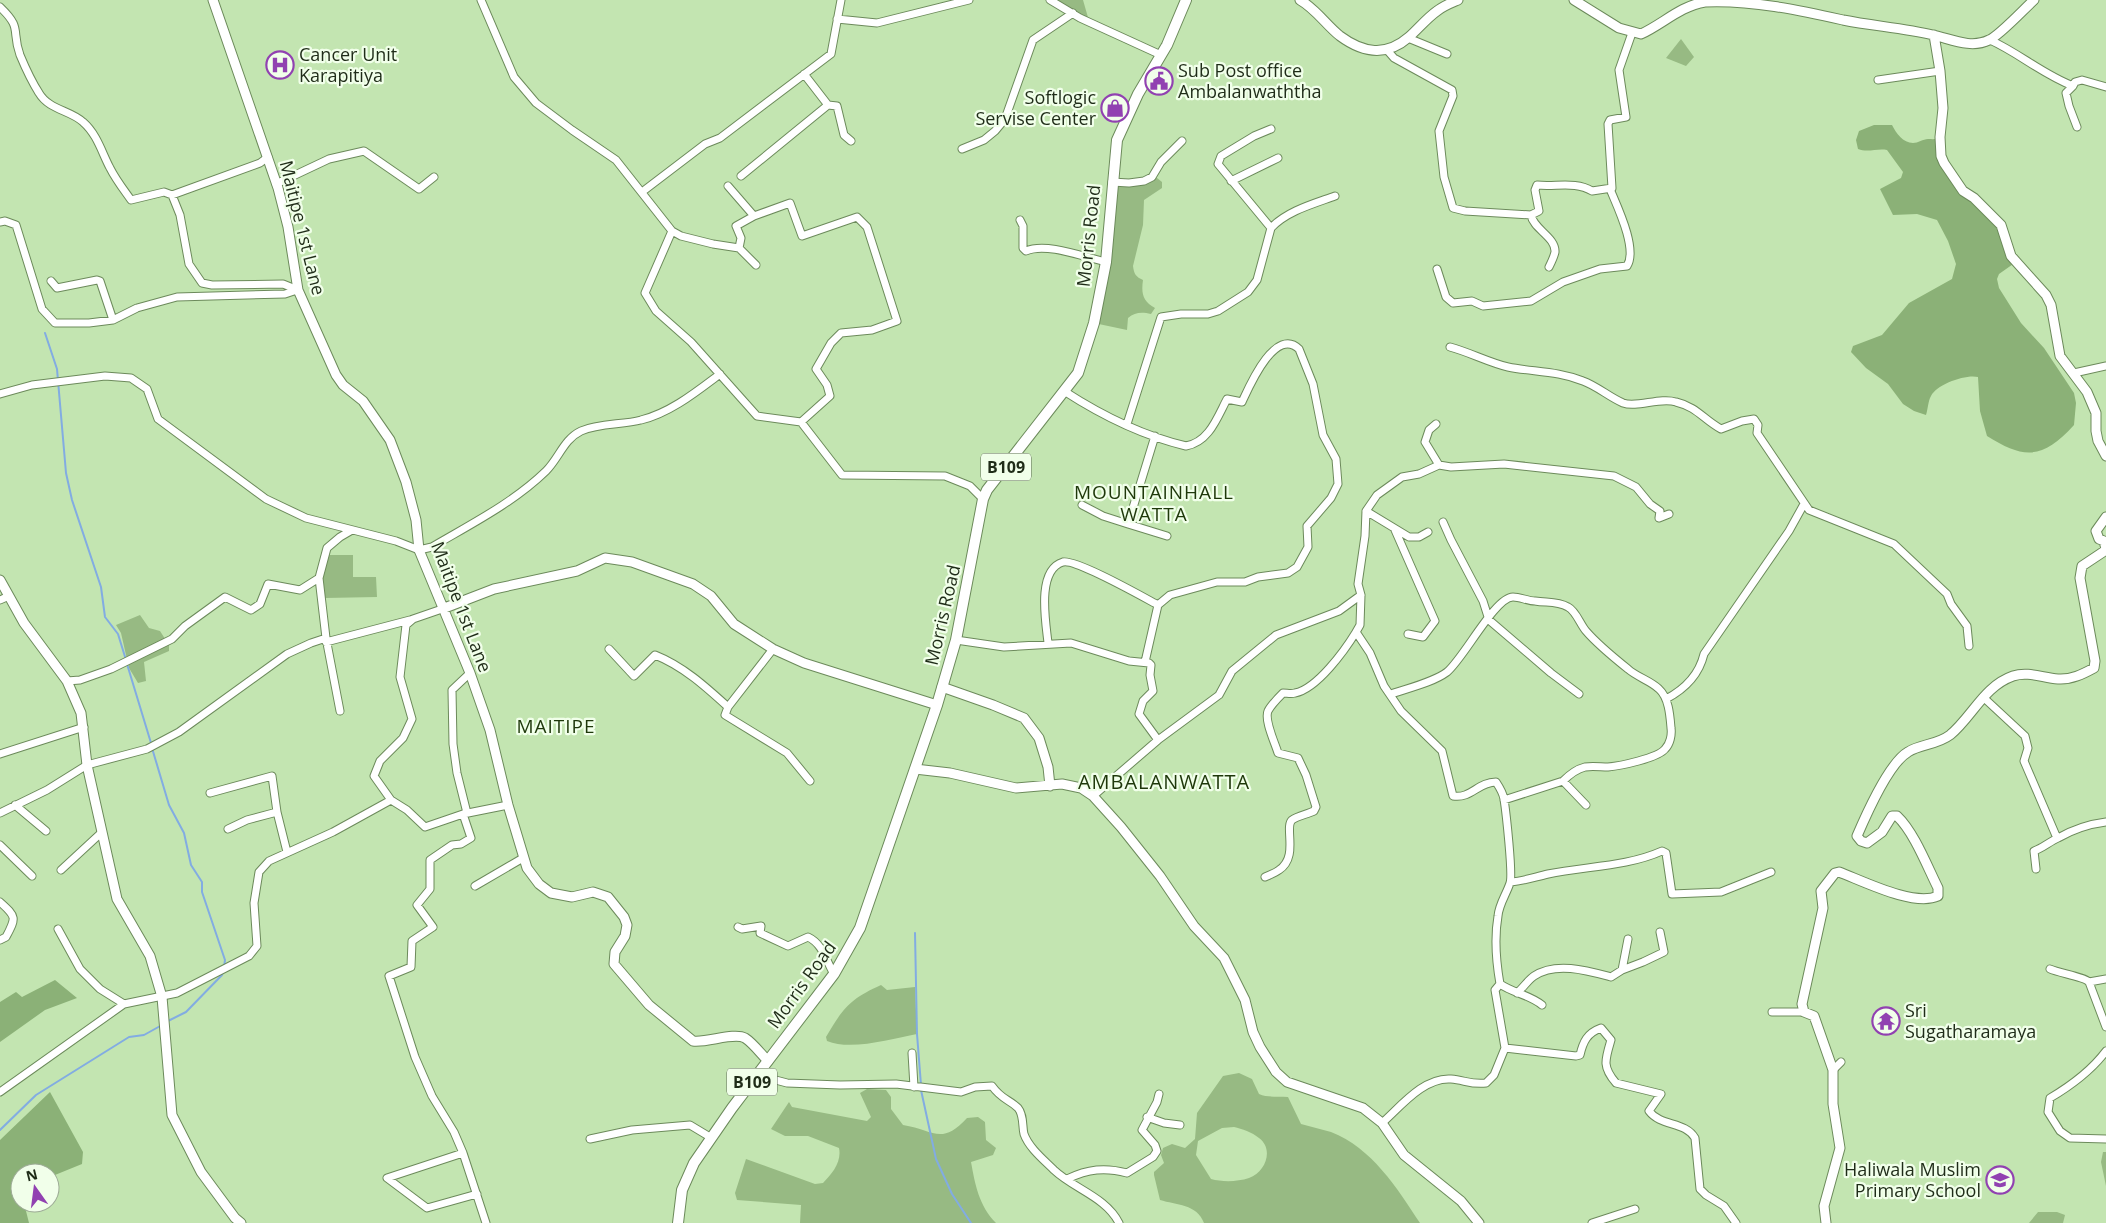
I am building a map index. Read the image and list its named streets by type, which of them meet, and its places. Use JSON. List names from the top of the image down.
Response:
{
  "streets": {
    "main road": ["Morris Road", "B109"],
    "street": ["Maitipe 1st Lane"]
  },
  "crossings": [
    ["Maitipe 1st Lane", "Morris Road"]
  ],
  "districts": ["MOUNTAINHALL WATTA", "MAITIPE", "AMBALANWATTA"],
  "places": {
    "hospital": ["Cancer Unit Karapitiya"],
    "public building": ["Sub Post office Ambalanwaththa"],
    "shop": ["Softlogic Servise Center"],
    "temple": ["Sri Sugatharamaya"],
    "school or university": ["Haliwala Muslim Primary School"]
  },
  "north": "top"
}
